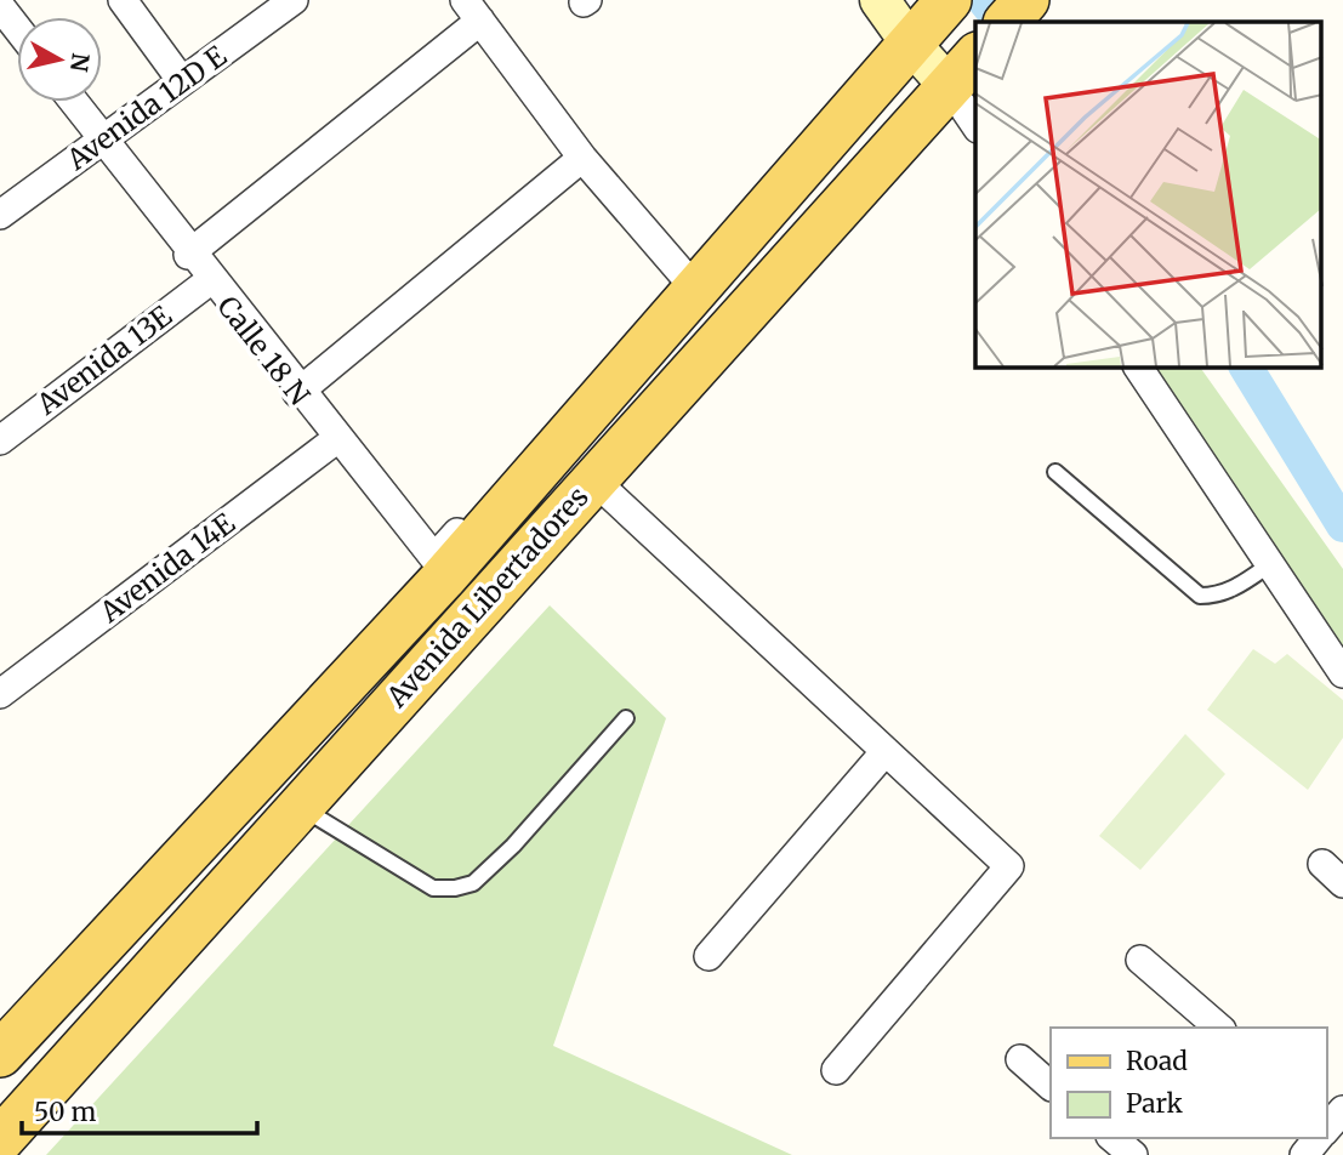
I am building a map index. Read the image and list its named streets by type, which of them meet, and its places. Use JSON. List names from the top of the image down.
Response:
{
  "streets": {
    "main road": ["Avenida Libertadores"],
    "street": [
      "Avenida 12D E",
      "Calle 18 N",
      "Avenida 13E",
      "Avenida 14E"
    ]
  },
  "crossings": [
    ["Avenida 12D E", "Calle 18 N"],
    ["Calle 18 N", "Avenida 13E"],
    ["Calle 18 N", "Avenida 14E"],
    ["Calle 18 N", "Avenida Libertadores"]
  ],
  "legend": ["Road", "Park"],
  "scale_bar": "50 m",
  "north": "right"
}
